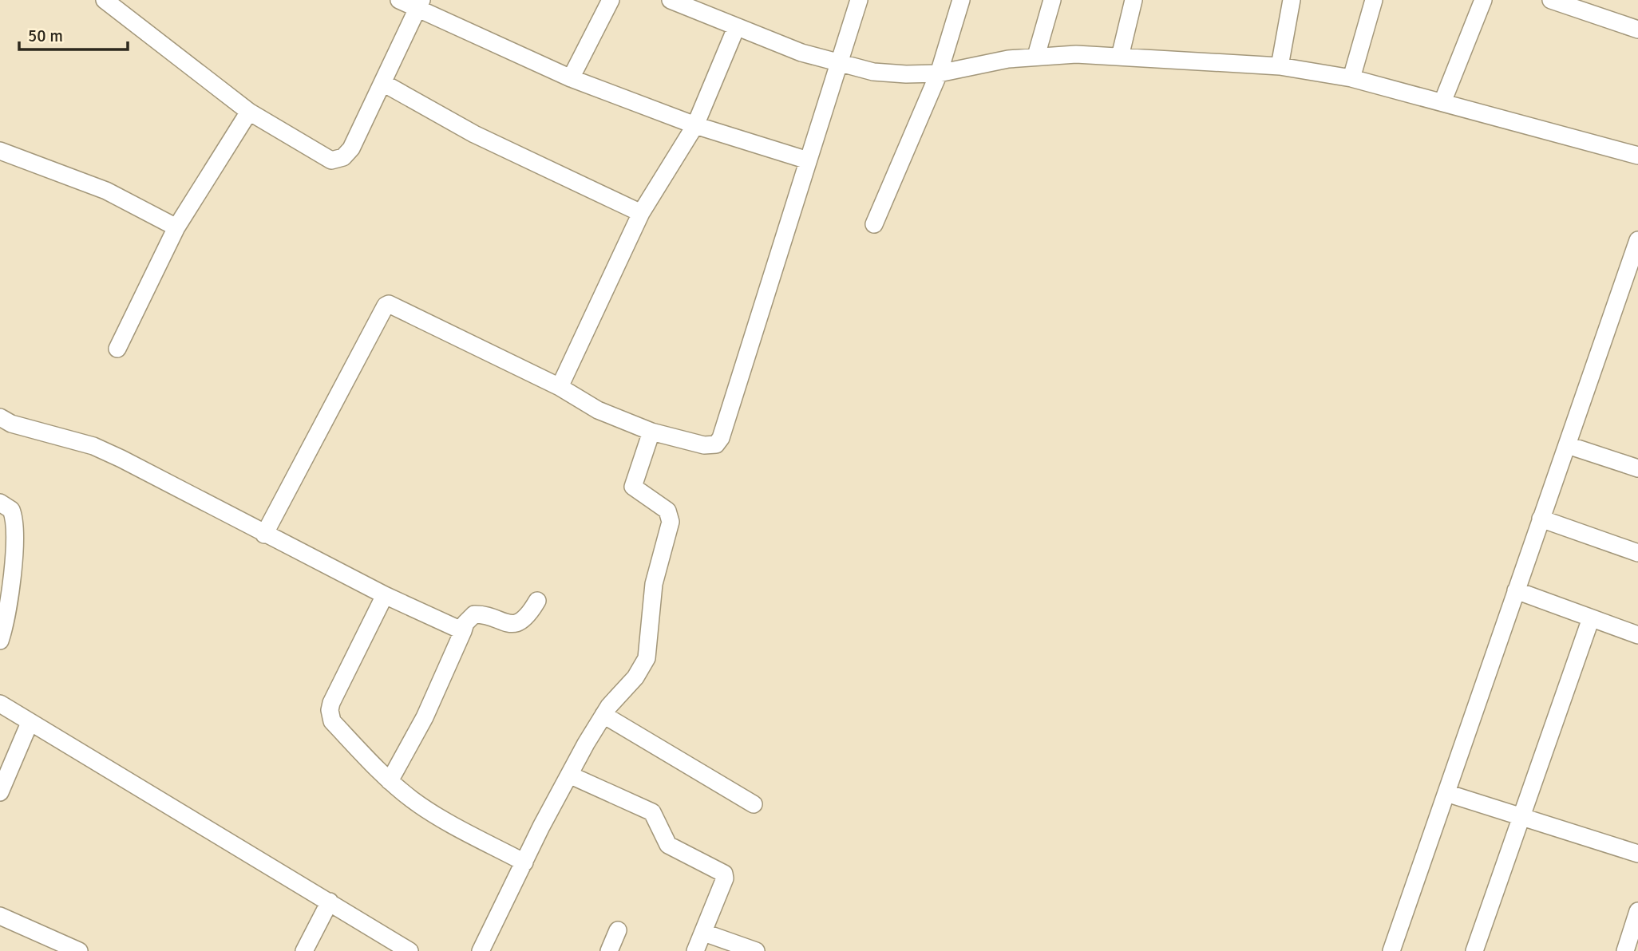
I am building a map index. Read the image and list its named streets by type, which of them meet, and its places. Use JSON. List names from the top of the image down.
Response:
{
  "scale_bar": "50 m"
}
